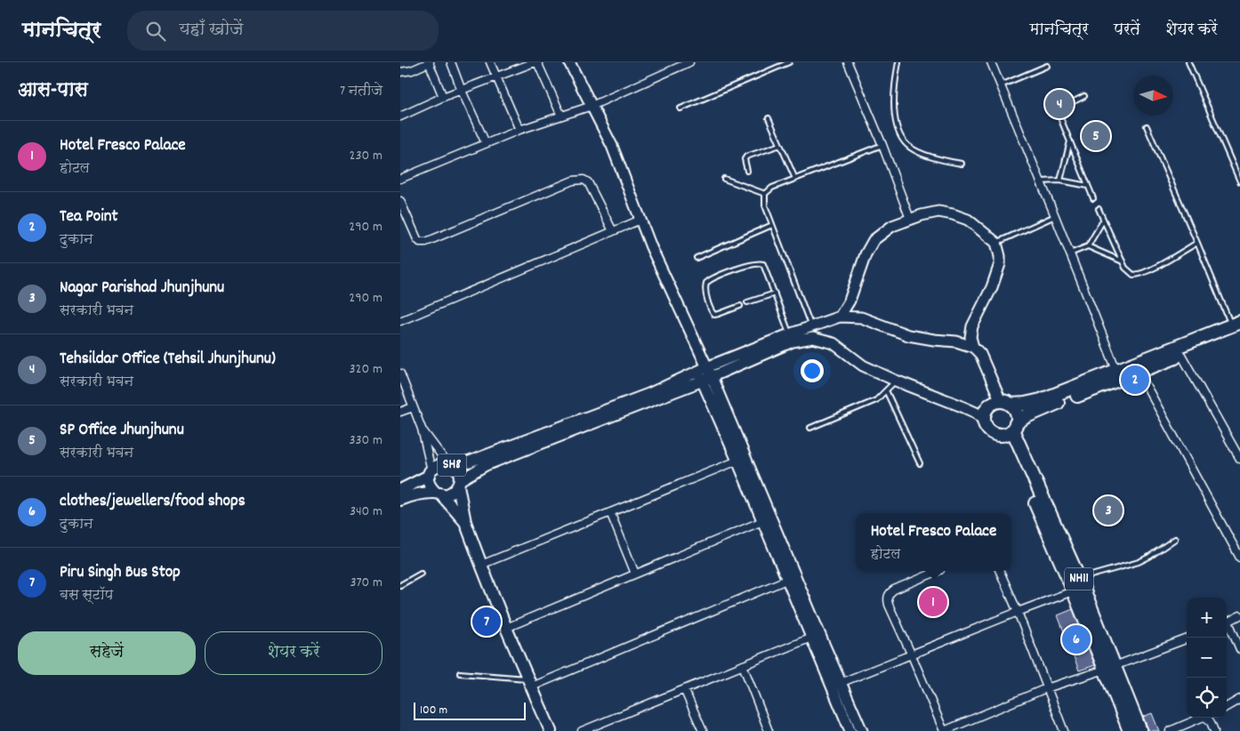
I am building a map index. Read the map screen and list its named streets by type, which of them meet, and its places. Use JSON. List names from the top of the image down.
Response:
{
  "streets": {
    "highway": ["NH11"],
    "main road": ["SH8"]
  },
  "scale_bar": "100 m",
  "north": "right",
  "page": {
    "header": "मानचित्र",
    "search": "यहाँ खोजें",
    "nav": ["मानचित्र", "परतें", "शेयर करें"],
    "heading": ["आस-पास", "7 नतीजे"],
    "pins": [
      "4",
      "5",
      "2",
      "3",
      "1",
      "7",
      "6"
    ],
    "list": [
      {
        "mark": "1",
        "name": "Hotel Fresco Palace",
        "note": "होटल",
        "value": "230 m"
      },
      {
        "mark": "2",
        "name": "Tea Point",
        "note": "दुकान",
        "value": "290 m"
      },
      {
        "mark": "3",
        "name": "Nagar Parishad Jhunjhunu",
        "note": "सरकारी भवन",
        "value": "290 m"
      },
      {
        "mark": "4",
        "name": "Tehsildar Office (Tehsil Jhunjhunu)",
        "note": "सरकारी भवन",
        "value": "320 m"
      },
      {
        "mark": "5",
        "name": "SP Office Jhunjhunu",
        "note": "सरकारी भवन",
        "value": "330 m"
      },
      {
        "mark": "6",
        "name": "clothes/jewellers/food shops",
        "note": "दुकान",
        "value": "340 m"
      },
      {
        "mark": "7",
        "name": "Piru Singh Bus Stop",
        "note": "बस स्टॉप",
        "value": "370 m"
      }
    ],
    "popup": ["Hotel Fresco Palace", "होटल"],
    "map_buttons": ["+", "−"],
    "buttons": ["सहेजें", "शेयर करें"],
    "scale": "100 m"
  }
}
